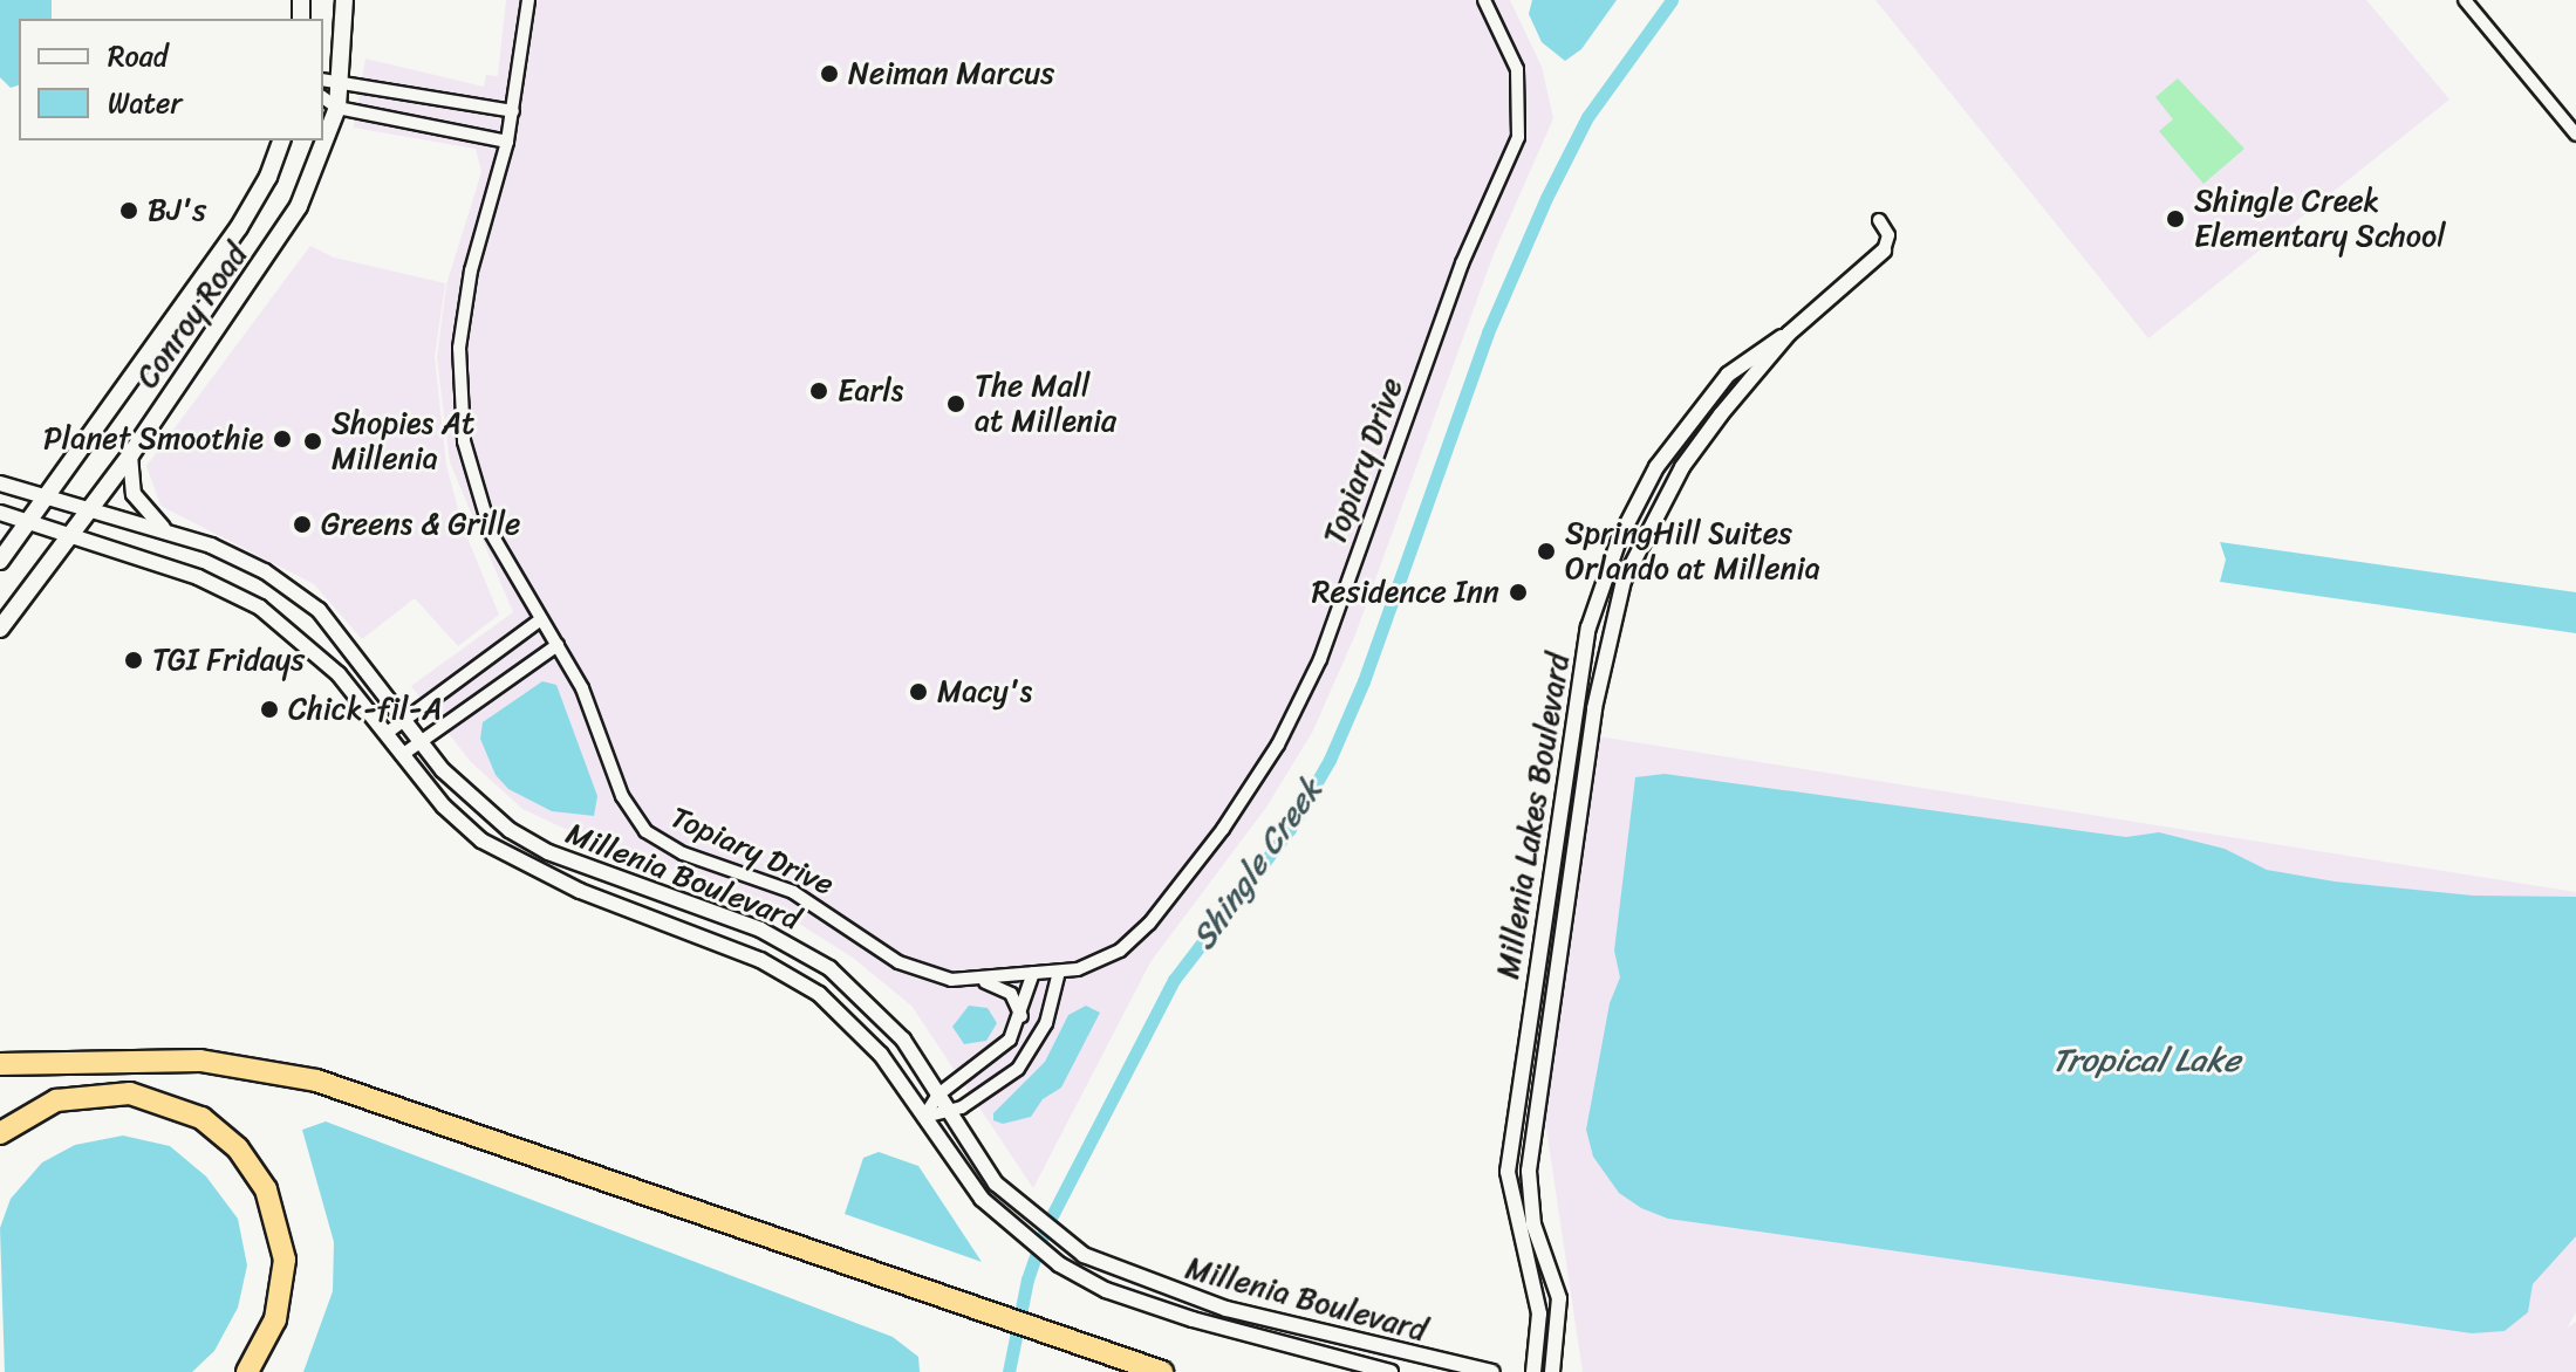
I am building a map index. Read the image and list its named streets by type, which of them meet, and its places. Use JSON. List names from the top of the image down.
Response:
{
  "streets": {
    "main road": ["Conroy Road"],
    "street": ["Topiary Drive", "Millenia Lakes Boulevard", "Millenia Boulevard"]
  },
  "crossings": [
    ["Conroy Road", "Millenia Boulevard"]
  ],
  "water": ["Shingle Creek", "Tropical Lake"],
  "places": [
    "Neiman Marcus",
    "BJ's",
    "Shingle Creek Elementary School",
    "Earls",
    "The Mall at Millenia",
    "Planet Smoothie",
    "Shopies At Millenia",
    "Greens & Grille",
    "SpringHill Suites Orlando at Millenia",
    "Residence Inn",
    "TGI Fridays",
    "Macy's",
    "Chick-fil-A"
  ],
  "legend": ["Road", "Water"]
}
